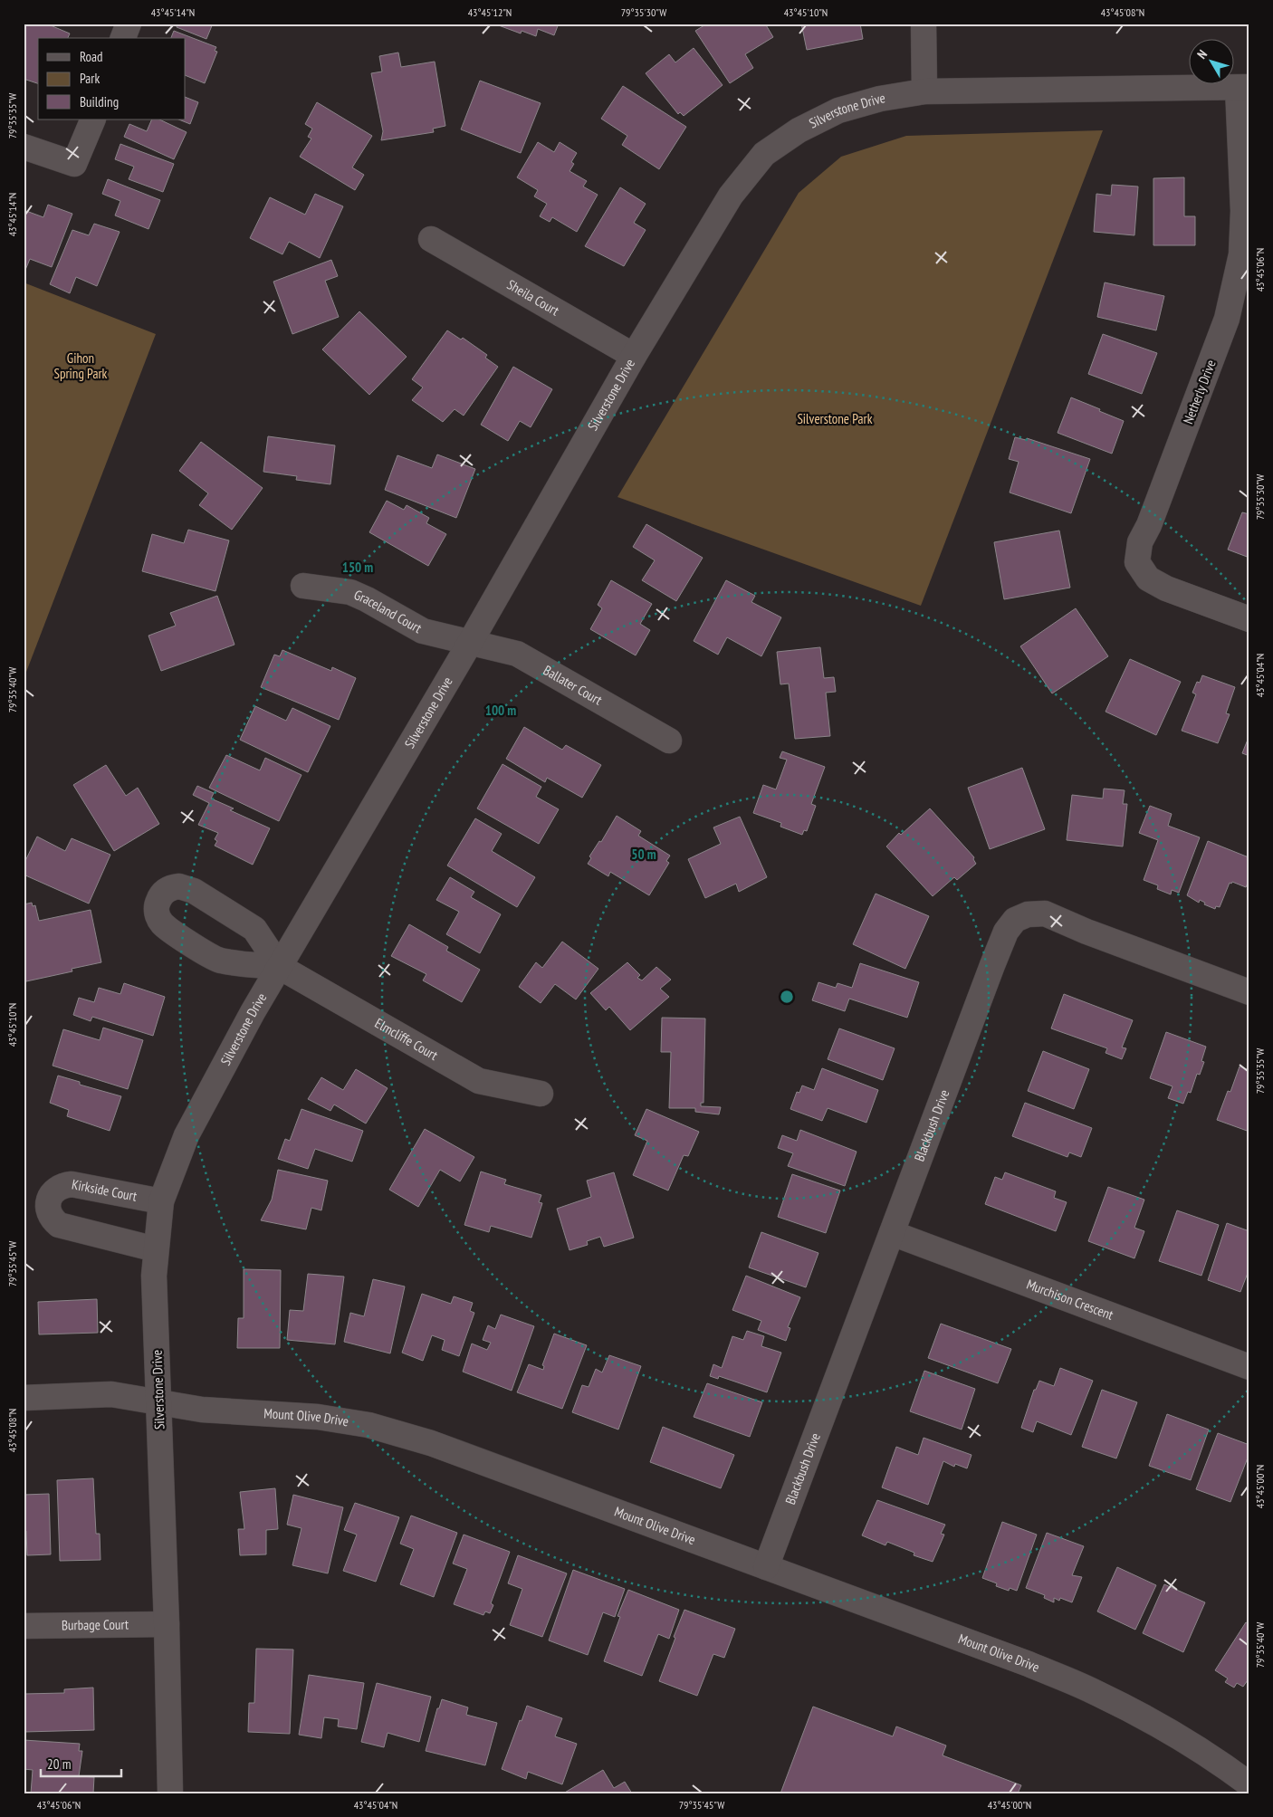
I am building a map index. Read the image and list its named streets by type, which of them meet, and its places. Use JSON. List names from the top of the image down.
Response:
{
  "streets": {
    "street": [
      "Silverstone Drive",
      "Sheila Court",
      "Netherly Drive",
      "Graceland Court",
      "Ballater Court",
      "Elmcliffe Court",
      "Blackbush Drive",
      "Kirkside Court",
      "Murchison Crescent",
      "Mount Olive Drive",
      "Burbage Court"
    ]
  },
  "crossings": [
    ["Silverstone Drive", "Sheila Court"],
    ["Silverstone Drive", "Netherly Drive"],
    ["Silverstone Drive", "Graceland Court"],
    ["Silverstone Drive", "Ballater Court"],
    ["Silverstone Drive", "Elmcliffe Court"],
    ["Silverstone Drive", "Kirkside Court"],
    ["Silverstone Drive", "Mount Olive Drive"],
    ["Silverstone Drive", "Burbage Court"],
    ["Graceland Court", "Ballater Court"],
    ["Blackbush Drive", "Murchison Crescent"],
    ["Blackbush Drive", "Mount Olive Drive"]
  ],
  "parks": ["Gihon Spring Park", "Silverstone Park"],
  "legend": ["Road", "Park", "Building"],
  "scale_bar": "20 m",
  "north": "top left",
  "coordinates": [
    "43°45'14\"N",
    "43°45'12\"N",
    "79°35'30\"W",
    "43°45'10\"N",
    "43°45'08\"N",
    "79°35'35\"W",
    "43°45'06\"N",
    "43°45'04\"N",
    "79°35'40\"W",
    "79°35'45\"W",
    "43°45'00\"N"
  ],
  "rings": ["150 m", "100 m", "50 m"]
}
